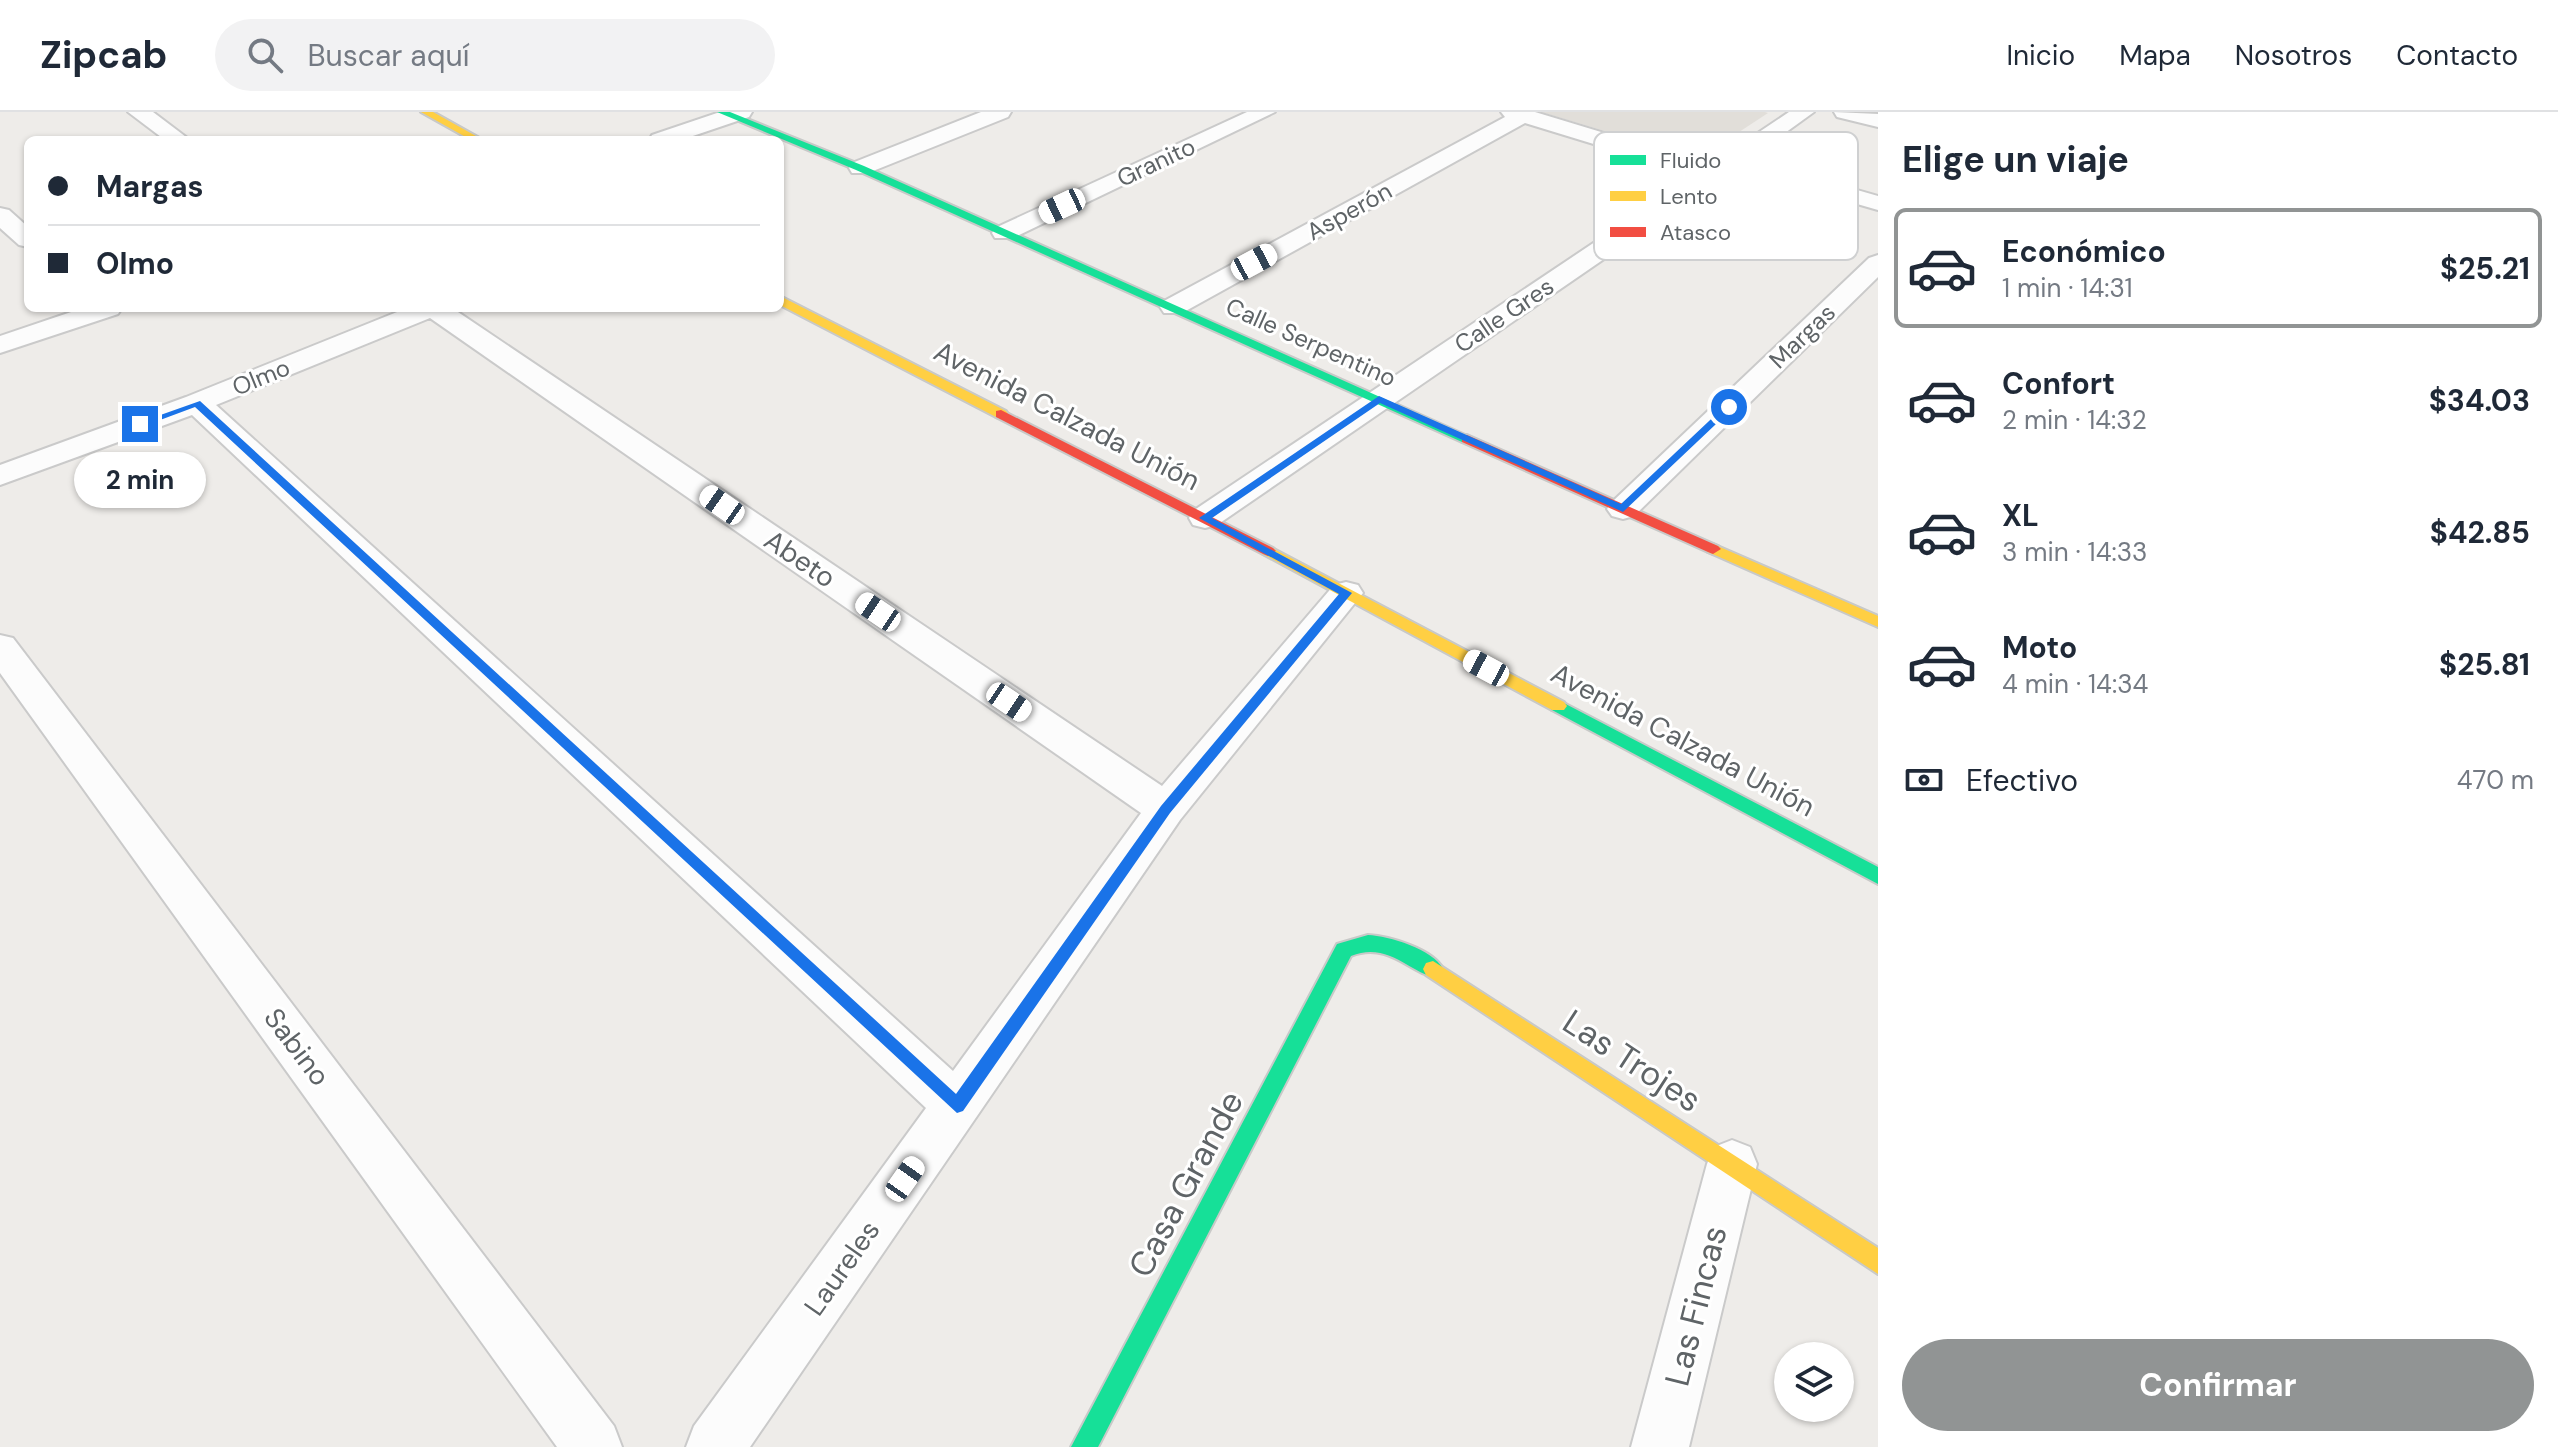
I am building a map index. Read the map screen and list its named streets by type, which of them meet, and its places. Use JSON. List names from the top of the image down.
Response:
{
  "streets": {
    "street": [
      "Granito",
      "Asperón",
      "Calle Gres",
      "Margas",
      "Calle Serpentino",
      "Olmo",
      "Avenida Calzada Unión",
      "Abeto",
      "Sabino",
      "Las Trojes",
      "Casa Grande",
      "Laureles",
      "Las Fincas"
    ]
  },
  "crossings": [
    ["Granito", "Calle Serpentino"],
    ["Asperón", "Calle Serpentino"],
    ["Calle Gres", "Calle Serpentino"],
    ["Calle Gres", "Avenida Calzada Unión"],
    ["Margas", "Calle Serpentino"],
    ["Avenida Calzada Unión", "Laureles"],
    ["Abeto", "Laureles"],
    ["Las Trojes", "Casa Grande"],
    ["Las Trojes", "Las Fincas"]
  ],
  "legend": ["Fluido", "Lento", "Atasco"],
  "page": {
    "header": "Zipcab",
    "search": "Buscar aquí",
    "nav": [
      "Inicio",
      "Mapa",
      "Nosotros",
      "Contacto"
    ],
    "heading": "Elige un viaje",
    "banner": ["Margas", "Olmo"],
    "list": [
      {
        "name": "Económico",
        "note": "1 min · 14:31",
        "value": "$25.21"
      },
      {
        "name": "Confort",
        "note": "2 min · 14:32",
        "value": "$34.03"
      },
      {
        "name": "XL",
        "note": "3 min · 14:33",
        "value": "$42.85"
      },
      {
        "name": "Moto",
        "note": "4 min · 14:34",
        "value": "$25.81"
      }
    ],
    "bubble": "2 min",
    "pay": ["Efectivo", "470 m"],
    "buttons": "Confirmar"
  }
}
